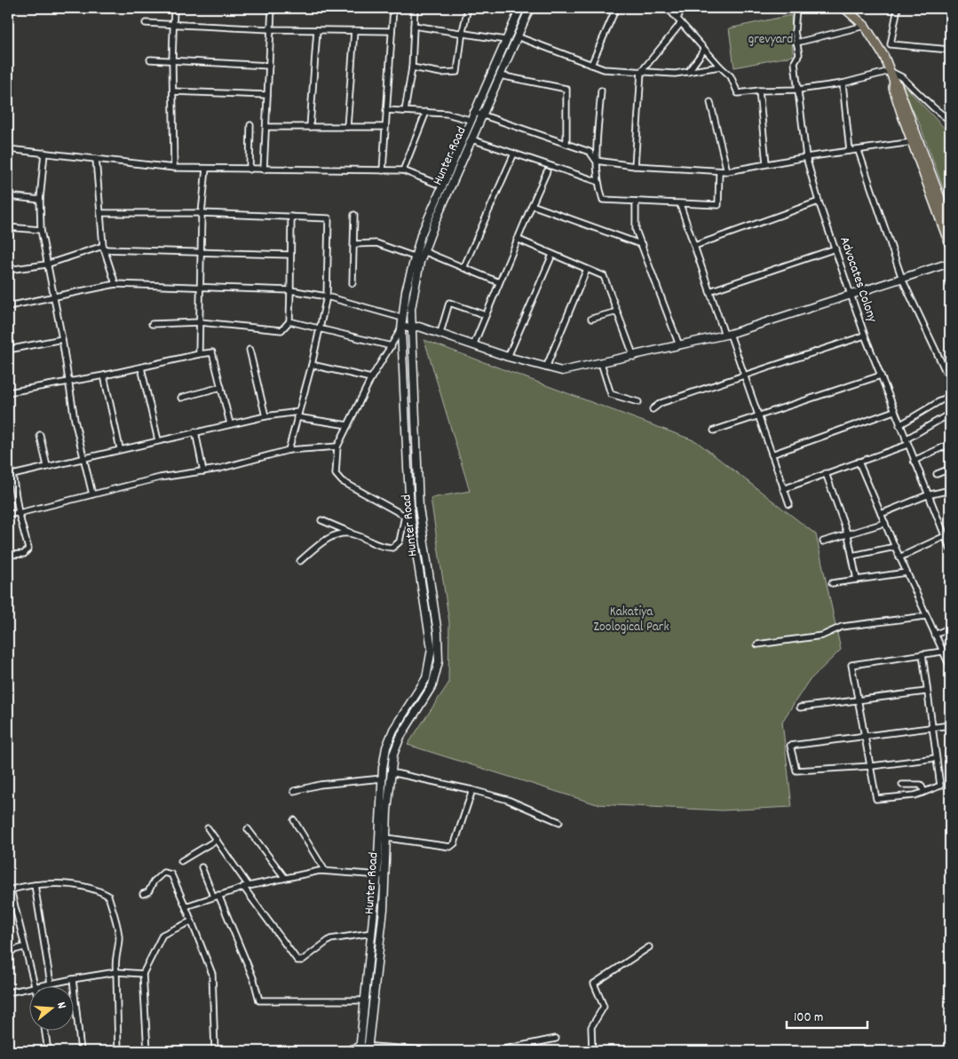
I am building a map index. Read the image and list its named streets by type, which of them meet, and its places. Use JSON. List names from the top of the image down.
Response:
{
  "streets": {
    "main road": ["Hunter Road"],
    "street": ["Advocates Colony"]
  },
  "parks": ["grevyard", "Kakatiya Zoological Park"],
  "scale_bar": "100 m",
  "north": "right"
}
